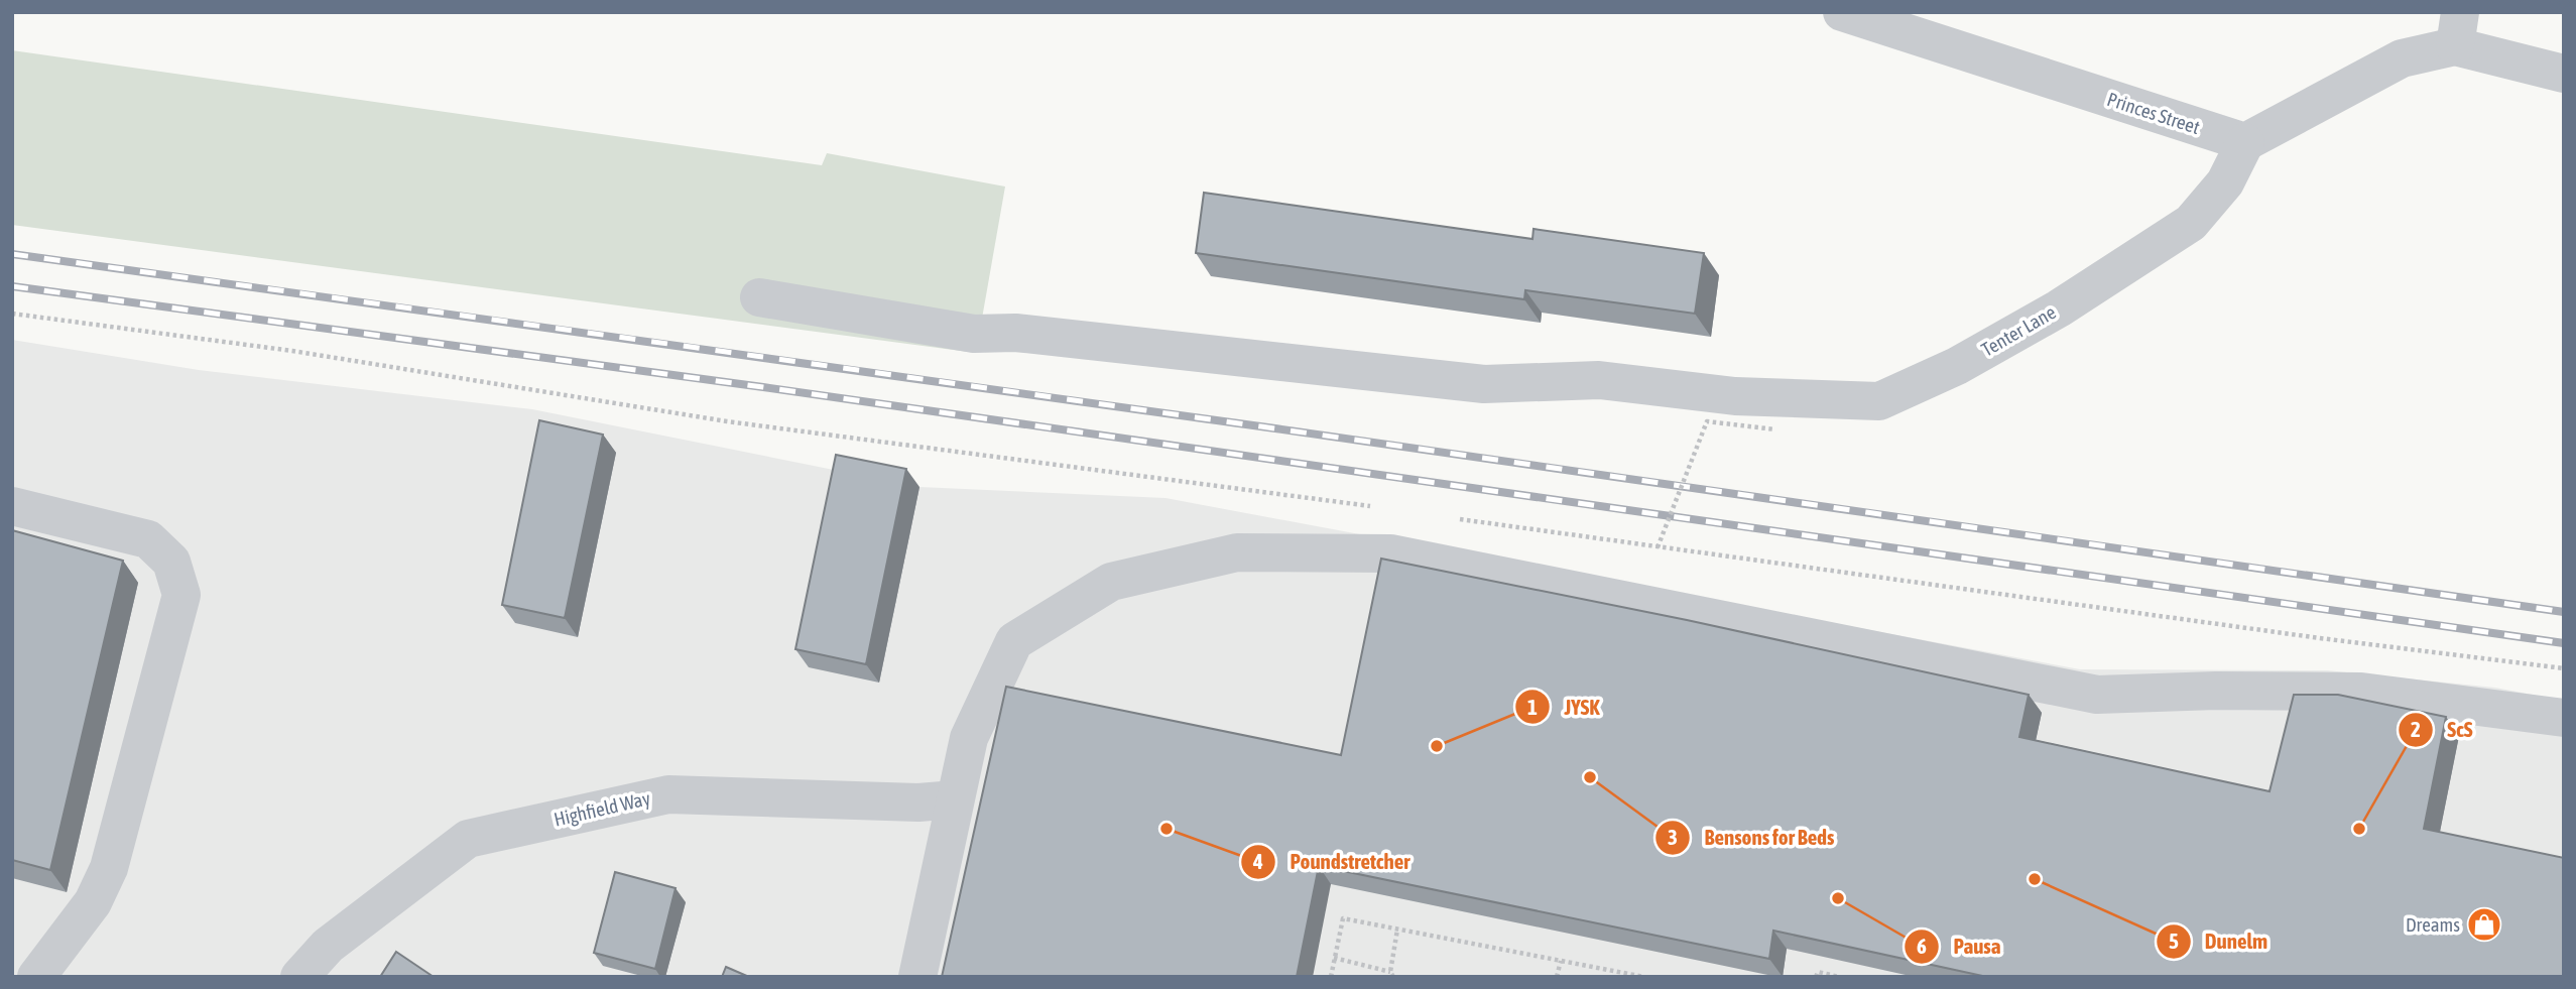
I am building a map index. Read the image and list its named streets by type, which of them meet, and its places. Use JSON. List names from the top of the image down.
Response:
{
  "streets": {
    "street": ["Princes Street", "Tenter Lane", "Highfield Way"]
  },
  "crossings": [
    ["Princes Street", "Tenter Lane"]
  ],
  "places": {
    "other": [
      "JYSK",
      "Bensons for Beds",
      "Poundstretcher",
      "ScS",
      "Dunelm",
      "Pausa"
    ],
    "shop": ["Dreams"]
  }
}
